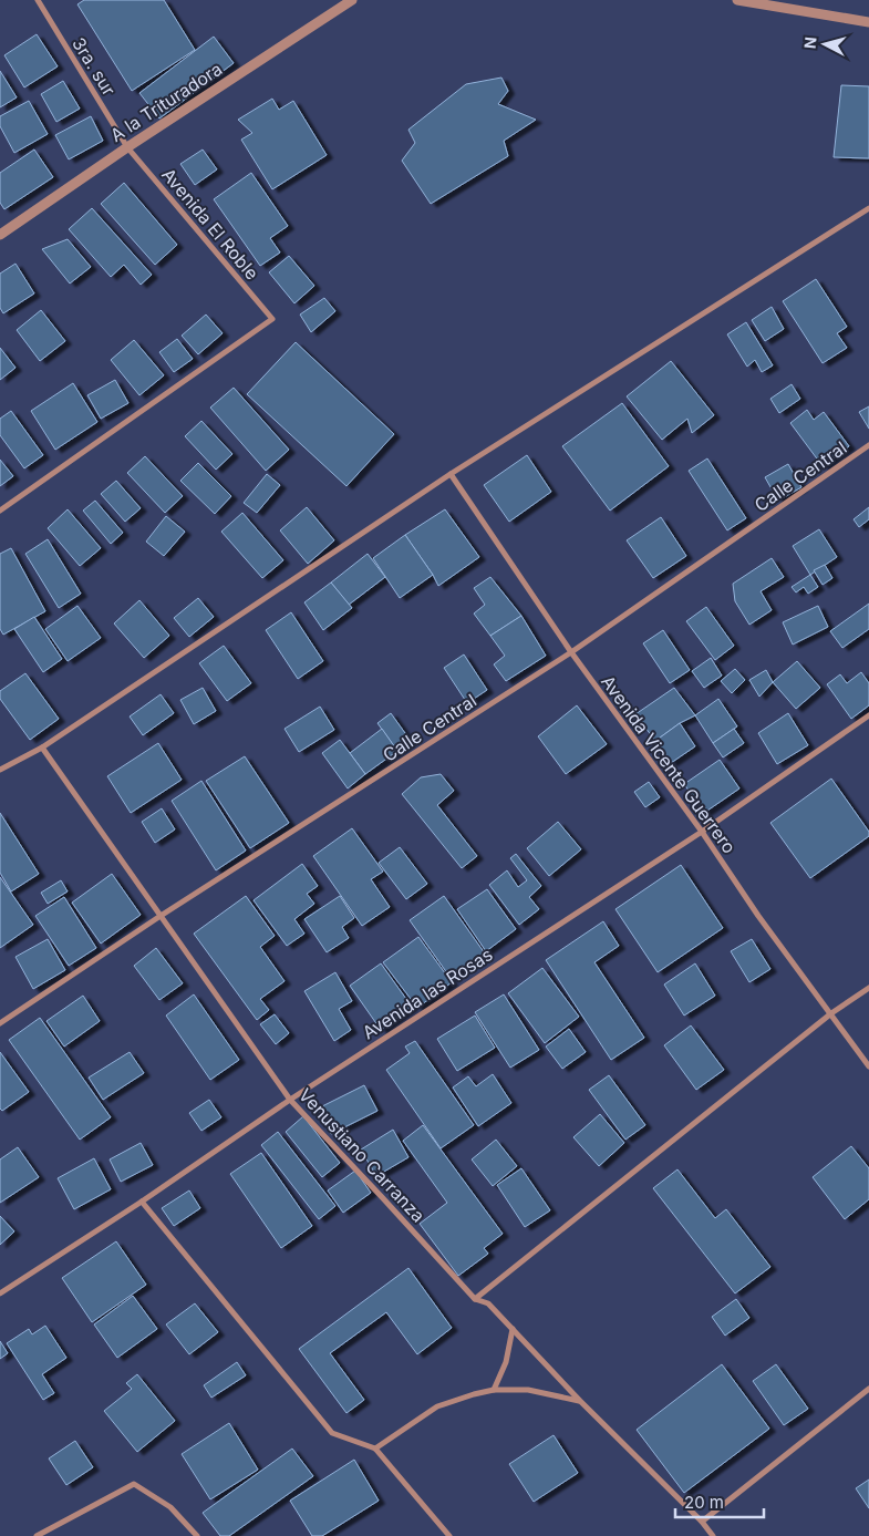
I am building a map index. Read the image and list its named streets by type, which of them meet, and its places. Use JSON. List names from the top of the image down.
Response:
{
  "streets": {
    "street": [
      "3ra. sur",
      "A la Trituradora",
      "Avenida El Roble",
      "Calle Central",
      "Avenida Vicente Guerrero",
      "Avenida las Rosas",
      "Venustiano Carranza"
    ]
  },
  "crossings": [
    ["3ra. sur", "A la Trituradora"],
    ["3ra. sur", "Avenida El Roble"],
    ["A la Trituradora", "Avenida El Roble"],
    ["Calle Central", "Avenida Vicente Guerrero"],
    ["Calle Central", "Venustiano Carranza"],
    ["Avenida Vicente Guerrero", "Avenida las Rosas"],
    ["Avenida las Rosas", "Venustiano Carranza"]
  ],
  "scale_bar": "20 m",
  "north": "left"
}
